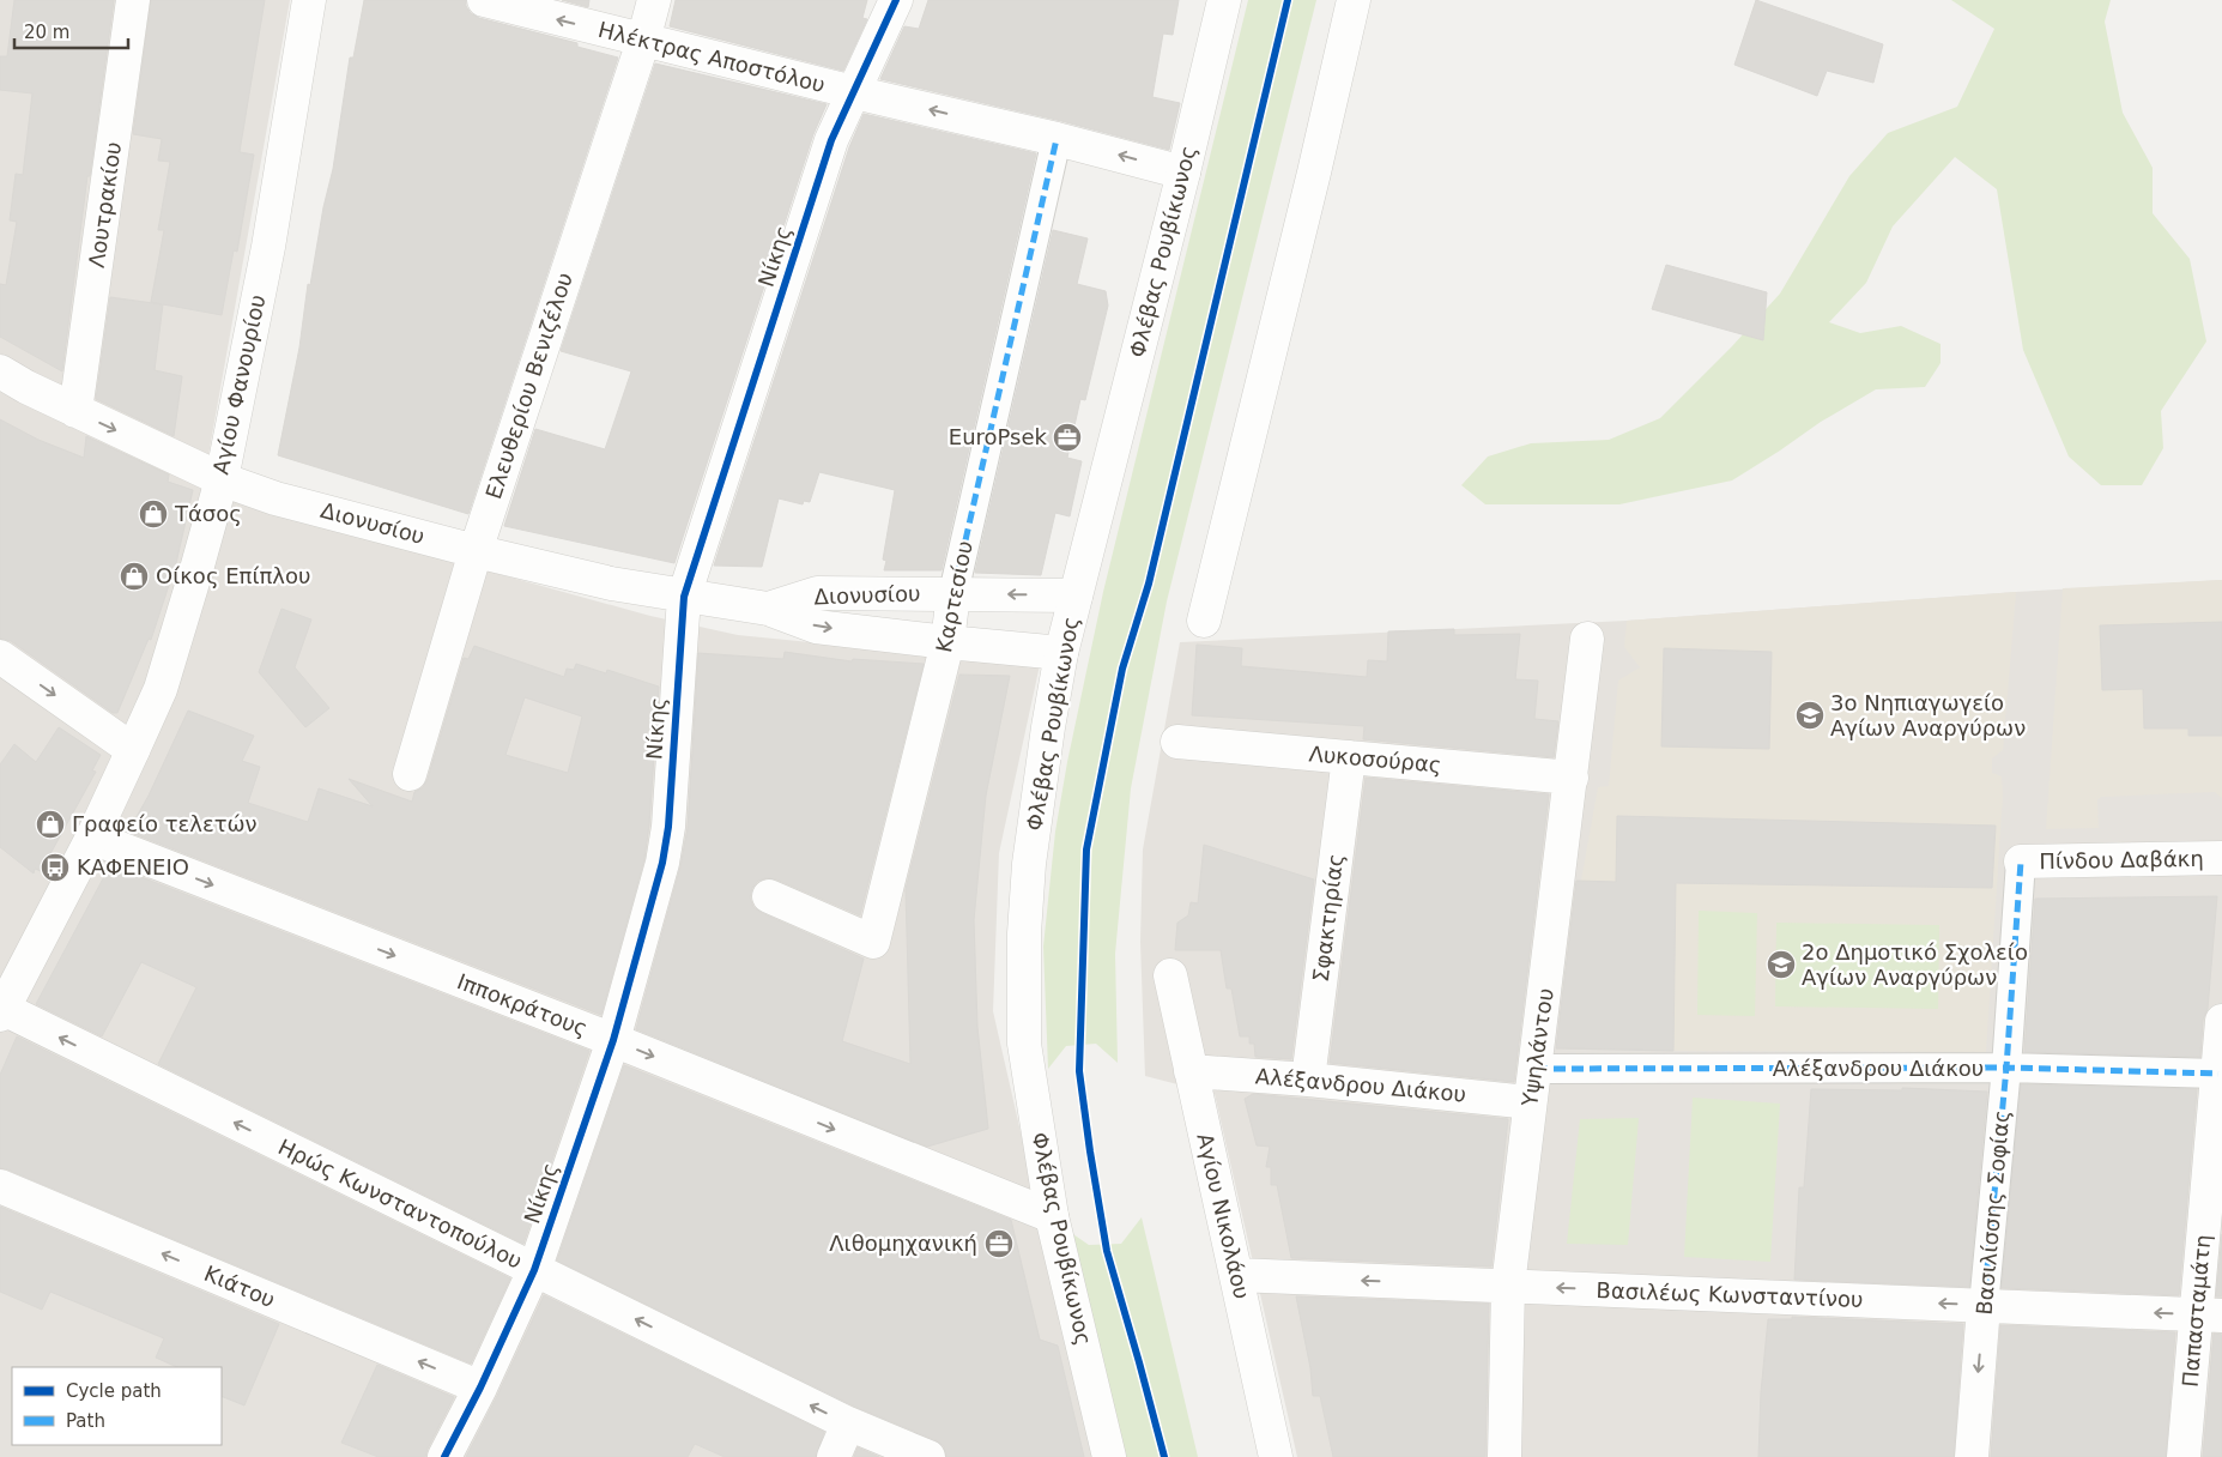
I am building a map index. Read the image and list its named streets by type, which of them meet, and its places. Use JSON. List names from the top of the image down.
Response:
{
  "streets": {
    "street": [
      "Ηλέκτρας Αποστόλου",
      "Λουτρακίου",
      "Φλέβας Ρουβίκωνος",
      "Νίκης",
      "Αγίου Φανουρίου",
      "Ελευθερίου Βενιζέλου",
      "Διονυσίου",
      "Καρτεσίου",
      "Λυκοσούρας",
      "Πίνδου Δαβάκη",
      "Σφακτηρίας",
      "Ιπποκράτους",
      "Υψηλάντου",
      "Αλέξανδρου Διάκου",
      "Ηρώς Κωνσταντοπούλου",
      "Βασιλίσσης Σοφίας",
      "Αγίου Νικολάου",
      "Κιάτου",
      "Βασιλέως Κωνσταντίνου",
      "Παπασταμάτη"
    ]
  },
  "crossings": [
    ["Ηλέκτρας Αποστόλου", "Φλέβας Ρουβίκωνος"],
    ["Ηλέκτρας Αποστόλου", "Νίκης"],
    ["Ηλέκτρας Αποστόλου", "Ελευθερίου Βενιζέλου"],
    ["Ηλέκτρας Αποστόλου", "Καρτεσίου"],
    ["Λουτρακίου", "Διονυσίου"],
    ["Φλέβας Ρουβίκωνος", "Διονυσίου"],
    ["Φλέβας Ρουβίκωνος", "Ιπποκράτους"],
    ["Νίκης", "Διονυσίου"],
    ["Νίκης", "Ιπποκράτους"],
    ["Νίκης", "Ηρώς Κωνσταντοπούλου"],
    ["Νίκης", "Κιάτου"],
    ["Αγίου Φανουρίου", "Διονυσίου"],
    ["Αγίου Φανουρίου", "Ιπποκράτους"],
    ["Αγίου Φανουρίου", "Ηρώς Κωνσταντοπούλου"],
    ["Ελευθερίου Βενιζέλου", "Διονυσίου"],
    ["Διονυσίου", "Καρτεσίου"],
    ["Λυκοσούρας", "Σφακτηρίας"],
    ["Λυκοσούρας", "Υψηλάντου"],
    ["Πίνδου Δαβάκη", "Βασιλίσσης Σοφίας"],
    ["Σφακτηρίας", "Αλέξανδρου Διάκου"],
    ["Υψηλάντου", "Αλέξανδρου Διάκου"],
    ["Υψηλάντου", "Βασιλέως Κωνσταντίνου"],
    ["Αλέξανδρου Διάκου", "Βασιλίσσης Σοφίας"],
    ["Αλέξανδρου Διάκου", "Αγίου Νικολάου"],
    ["Αλέξανδρου Διάκου", "Παπασταμάτη"],
    ["Βασιλίσσης Σοφίας", "Βασιλέως Κωνσταντίνου"],
    ["Αγίου Νικολάου", "Βασιλέως Κωνσταντίνου"],
    ["Βασιλέως Κωνσταντίνου", "Παπασταμάτη"]
  ],
  "one_way": [
    "Ηλέκτρας Αποστόλου",
    "Ιπποκράτους",
    "Ηρώς Κωνσταντοπούλου",
    "Κιάτου",
    "Βασιλέως Κωνσταντίνου"
  ],
  "places": {
    "office": ["EuroPsek", "Λιθομηχανική"],
    "shop": ["Τάσος", "Οίκος Επίπλου", "Γραφείο τελετών"],
    "school or university": ["3ο Νηπιαγωγείο Αγίων Αναργύρων", "2ο Δημοτικό Σχολείο Αγίων Αναργύρων"],
    "bus stop": ["ΚΑΦΕΝΕΙΟ"]
  },
  "legend": ["Cycle path", "Path"],
  "scale_bar": "20 m"
}
